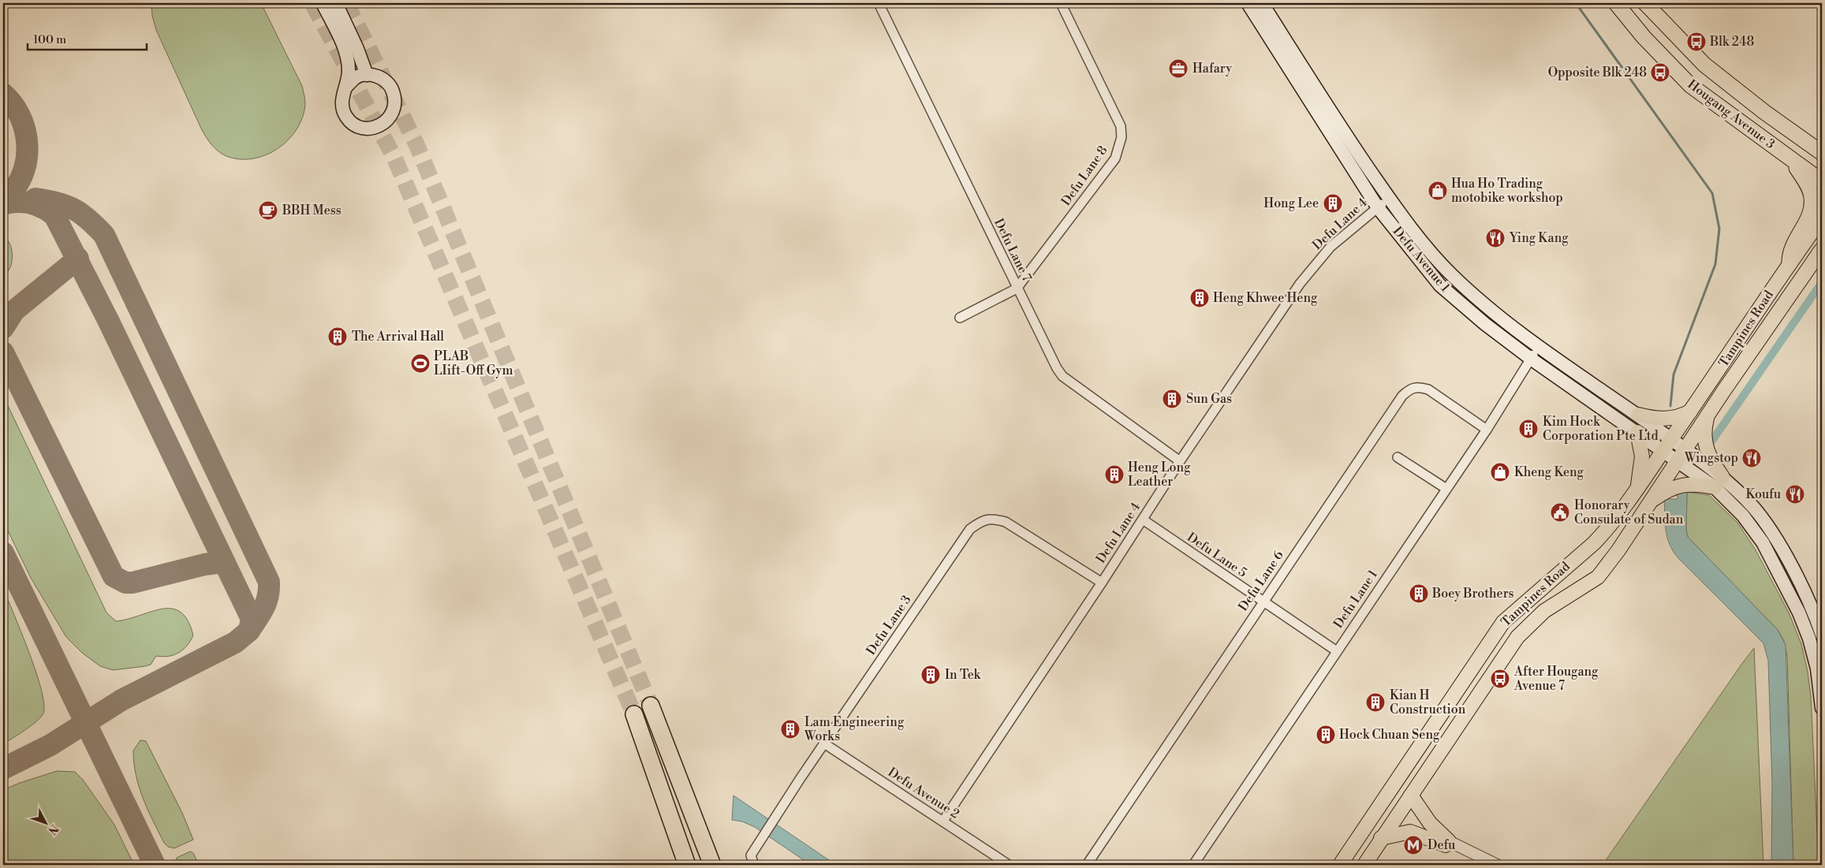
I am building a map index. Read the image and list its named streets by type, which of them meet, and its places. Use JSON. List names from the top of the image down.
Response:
{
  "streets": {
    "highway": ["Hougang Avenue 3"],
    "main road": ["Defu Avenue 1", "Tampines Road"],
    "street": [
      "Defu Lane 8",
      "Defu Lane 4",
      "Defu Lane 7",
      "Defu Lane 5",
      "Defu Lane 6",
      "Defu Lane 1",
      "Defu Lane 3",
      "Defu Avenue 2"
    ]
  },
  "crossings": [
    ["Defu Lane 8", "Defu Lane 7"],
    ["Defu Lane 4", "Defu Lane 7"],
    ["Defu Lane 4", "Defu Avenue 1"],
    ["Defu Lane 4", "Defu Lane 5"],
    ["Defu Lane 4", "Defu Lane 3"],
    ["Defu Lane 4", "Defu Avenue 2"],
    ["Defu Avenue 1", "Tampines Road"],
    ["Defu Avenue 1", "Defu Lane 1"],
    ["Defu Lane 5", "Defu Lane 6"],
    ["Defu Lane 5", "Defu Lane 1"],
    ["Defu Lane 6", "Defu Lane 1"],
    ["Defu Lane 3", "Defu Avenue 2"]
  ],
  "places": {
    "bus stop": ["Blk 248", "Opposite Blk 248", "After Hougang Avenue 7"],
    "office": ["Hafary"],
    "shop": ["Hua Ho Trading motobike workshop", "Kheng Keng"],
    "building": [
      "Hong Lee",
      "Heng Khwee Heng",
      "The Arrival Hall",
      "Sun Gas",
      "Kim Hock Corporation Pte Ltd",
      "Heng Long Leather",
      "Boey Brothers",
      "In Tek",
      "Kian H Construction",
      "Lam Engineering Works",
      "Hock Chuan Seng"
    ],
    "cafe": ["BBH Mess"],
    "restaurant": ["Ying Kang", "Wingstop", "Koufu"],
    "sports": ["PLAB LIift-Off Gym"],
    "public building": ["Honorary Consulate of Sudan"],
    "metro station": ["Defu"]
  },
  "scale_bar": "100 m",
  "north": "bottom right"
}
